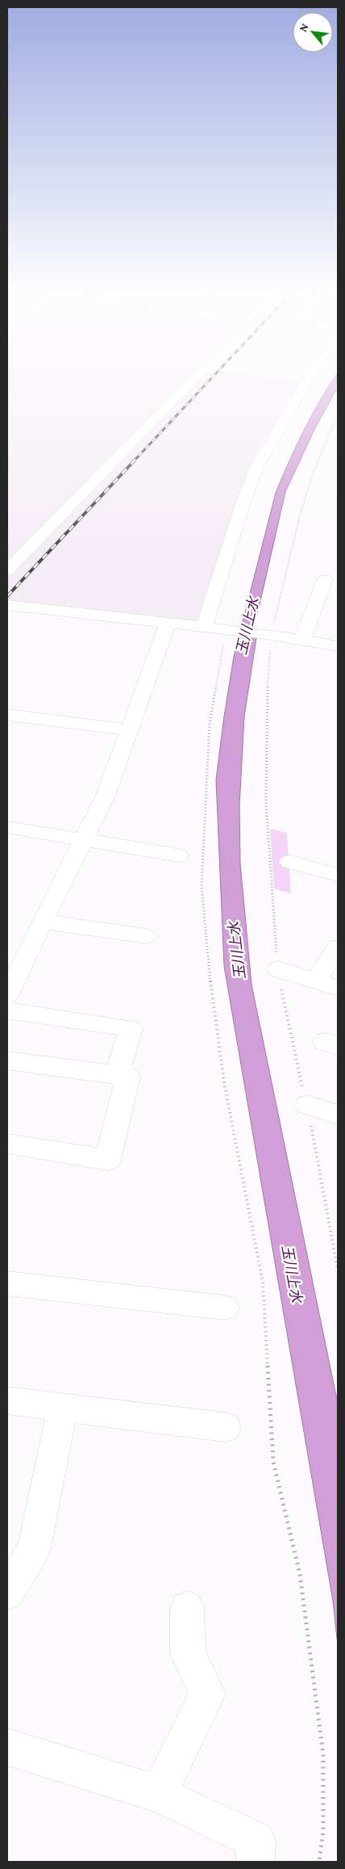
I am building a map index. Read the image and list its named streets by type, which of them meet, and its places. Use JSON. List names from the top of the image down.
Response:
{
  "water": ["玉川上水"],
  "north": "top left"
}
